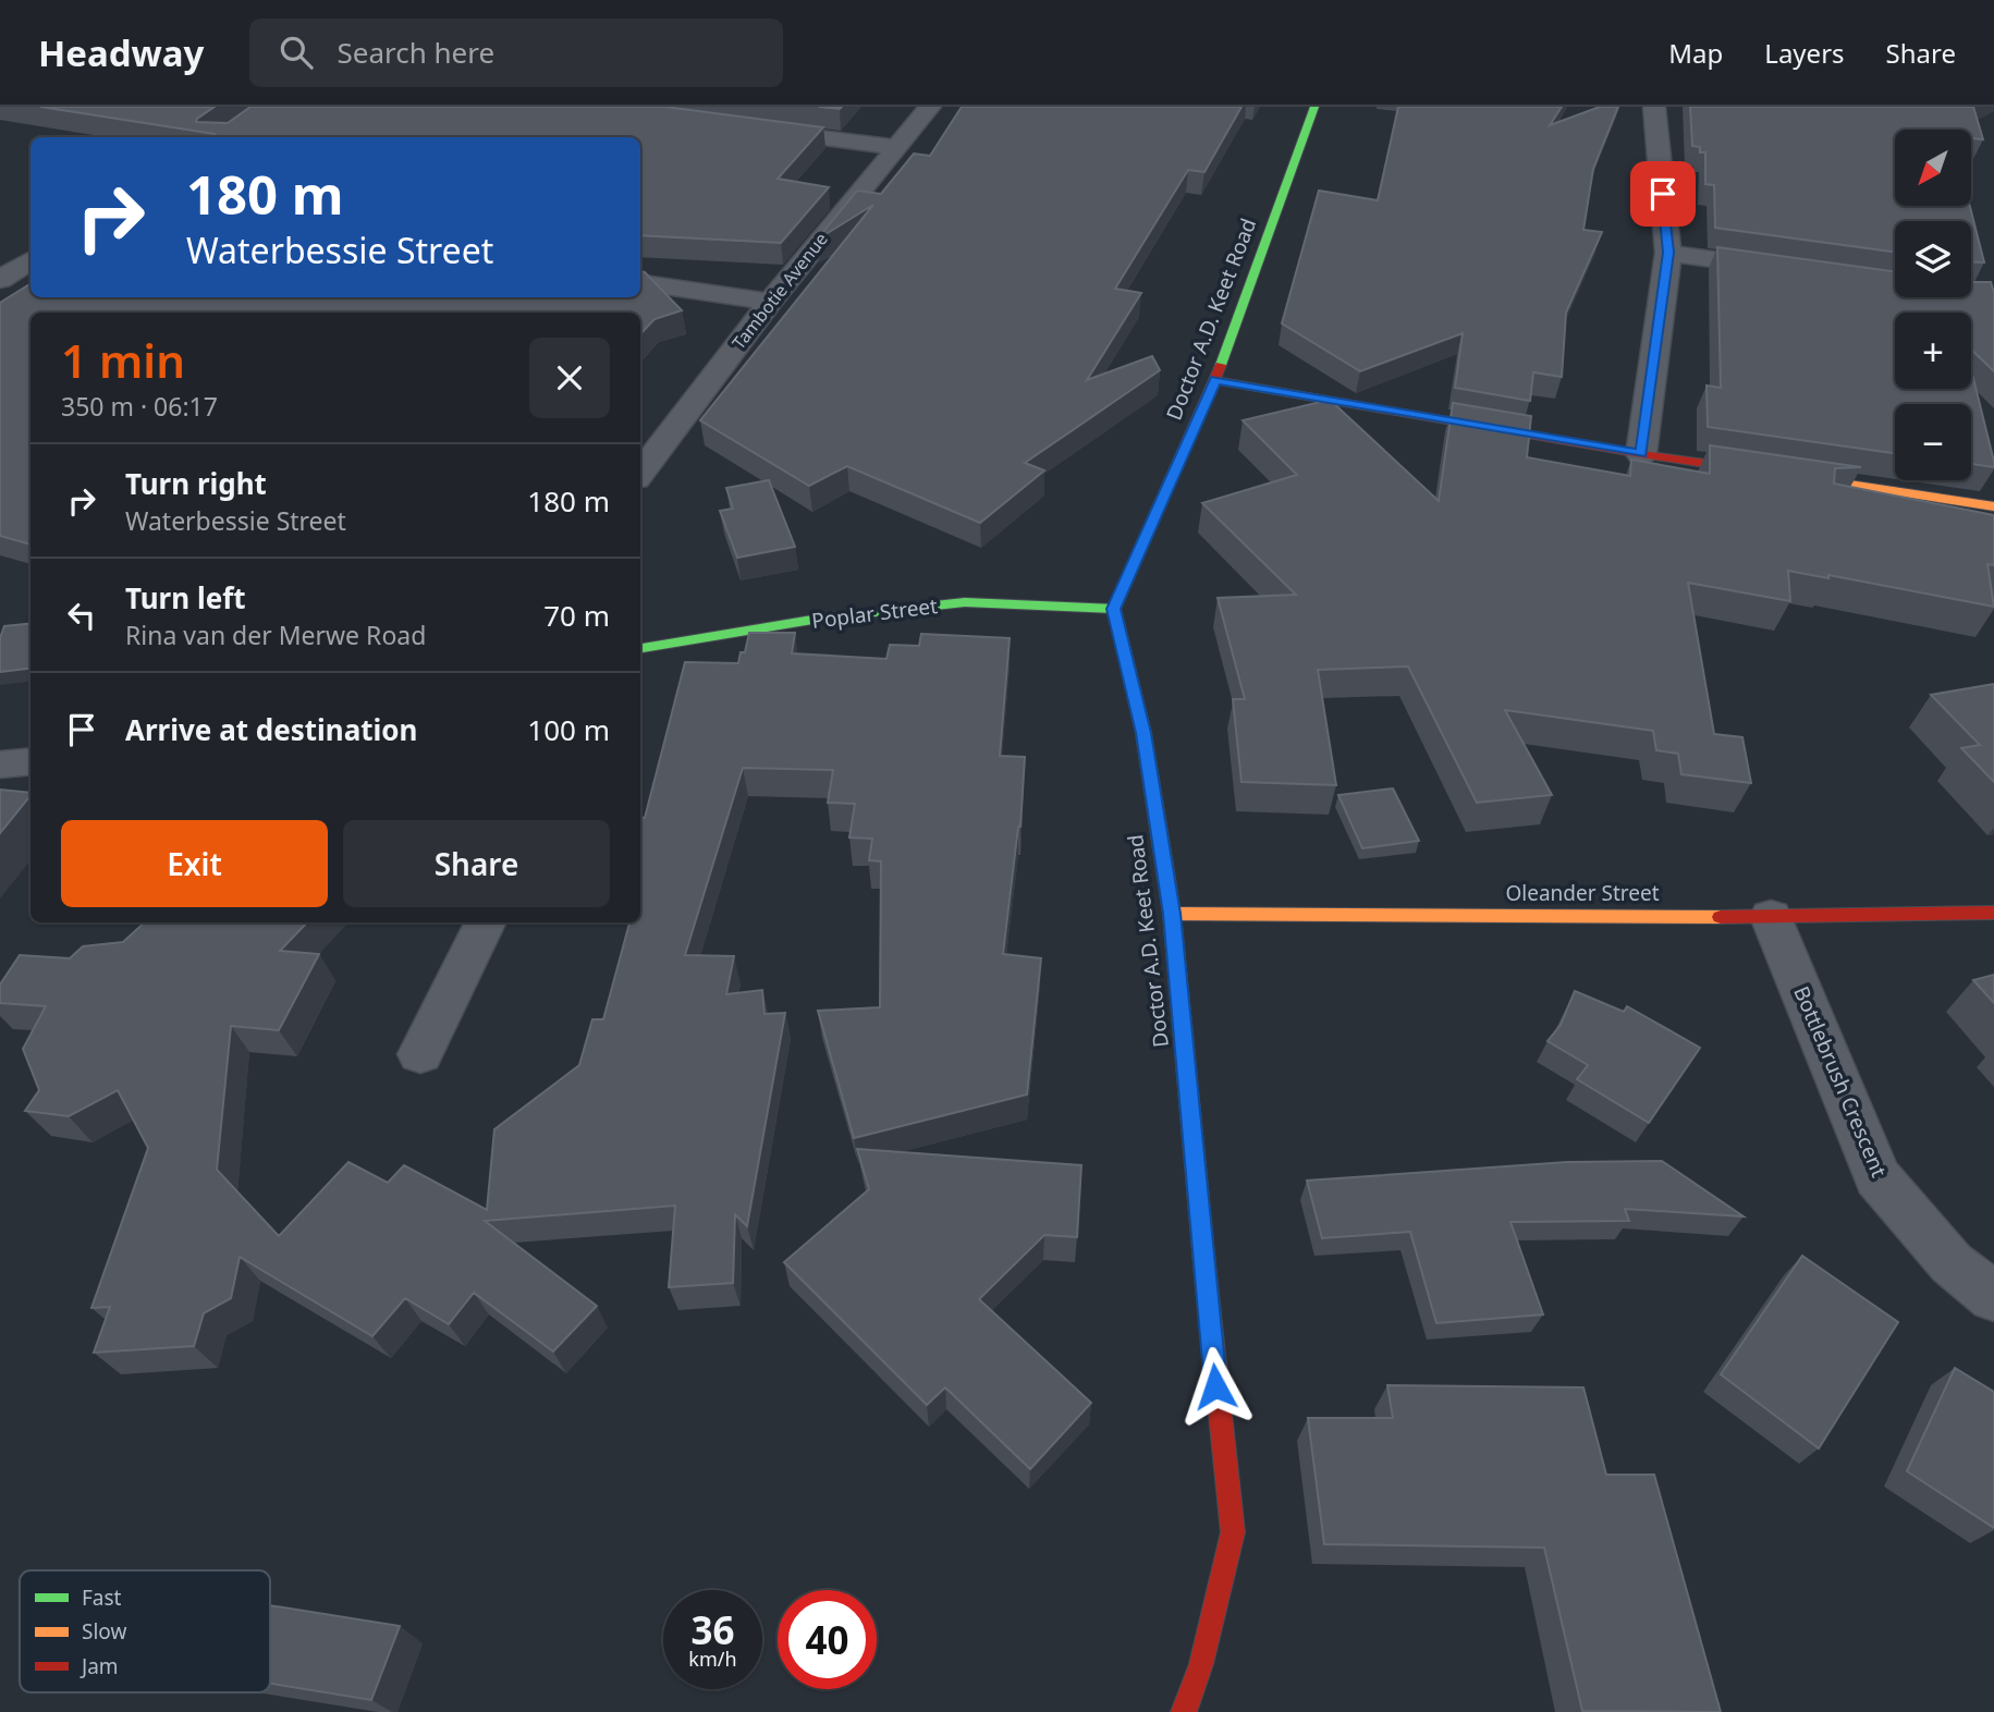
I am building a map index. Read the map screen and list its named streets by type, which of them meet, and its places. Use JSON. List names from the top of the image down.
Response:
{
  "streets": {
    "street": [
      "Tambotie Avenue",
      "Doctor A.D. Keet Road",
      "Poplar Street",
      "Oleander Street",
      "Bottlebrush Crescent"
    ]
  },
  "crossings": [
    ["Doctor A.D. Keet Road", "Poplar Street"],
    ["Doctor A.D. Keet Road", "Oleander Street"],
    ["Oleander Street", "Bottlebrush Crescent"]
  ],
  "legend": ["Fast", "Slow", "Jam"],
  "north": "bottom left",
  "page": {
    "header": "Headway",
    "search": "Search here",
    "nav": ["Map", "Layers", "Share"],
    "map_buttons": ["+", "−"],
    "turn": ["180 m", "Waterbessie Street"],
    "heading": ["1 min", "350 m · 06:17"],
    "list": [
      {
        "name": "Turn right",
        "note": "Waterbessie Street",
        "value": "180 m"
      },
      {
        "name": "Turn left",
        "note": "Rina van der Merwe Road",
        "value": "70 m"
      },
      {
        "name": "Arrive at destination",
        "value": "100 m"
      }
    ],
    "buttons": ["Exit", "Share"],
    "speed": "36 km/h",
    "limit": "40"
  }
}
